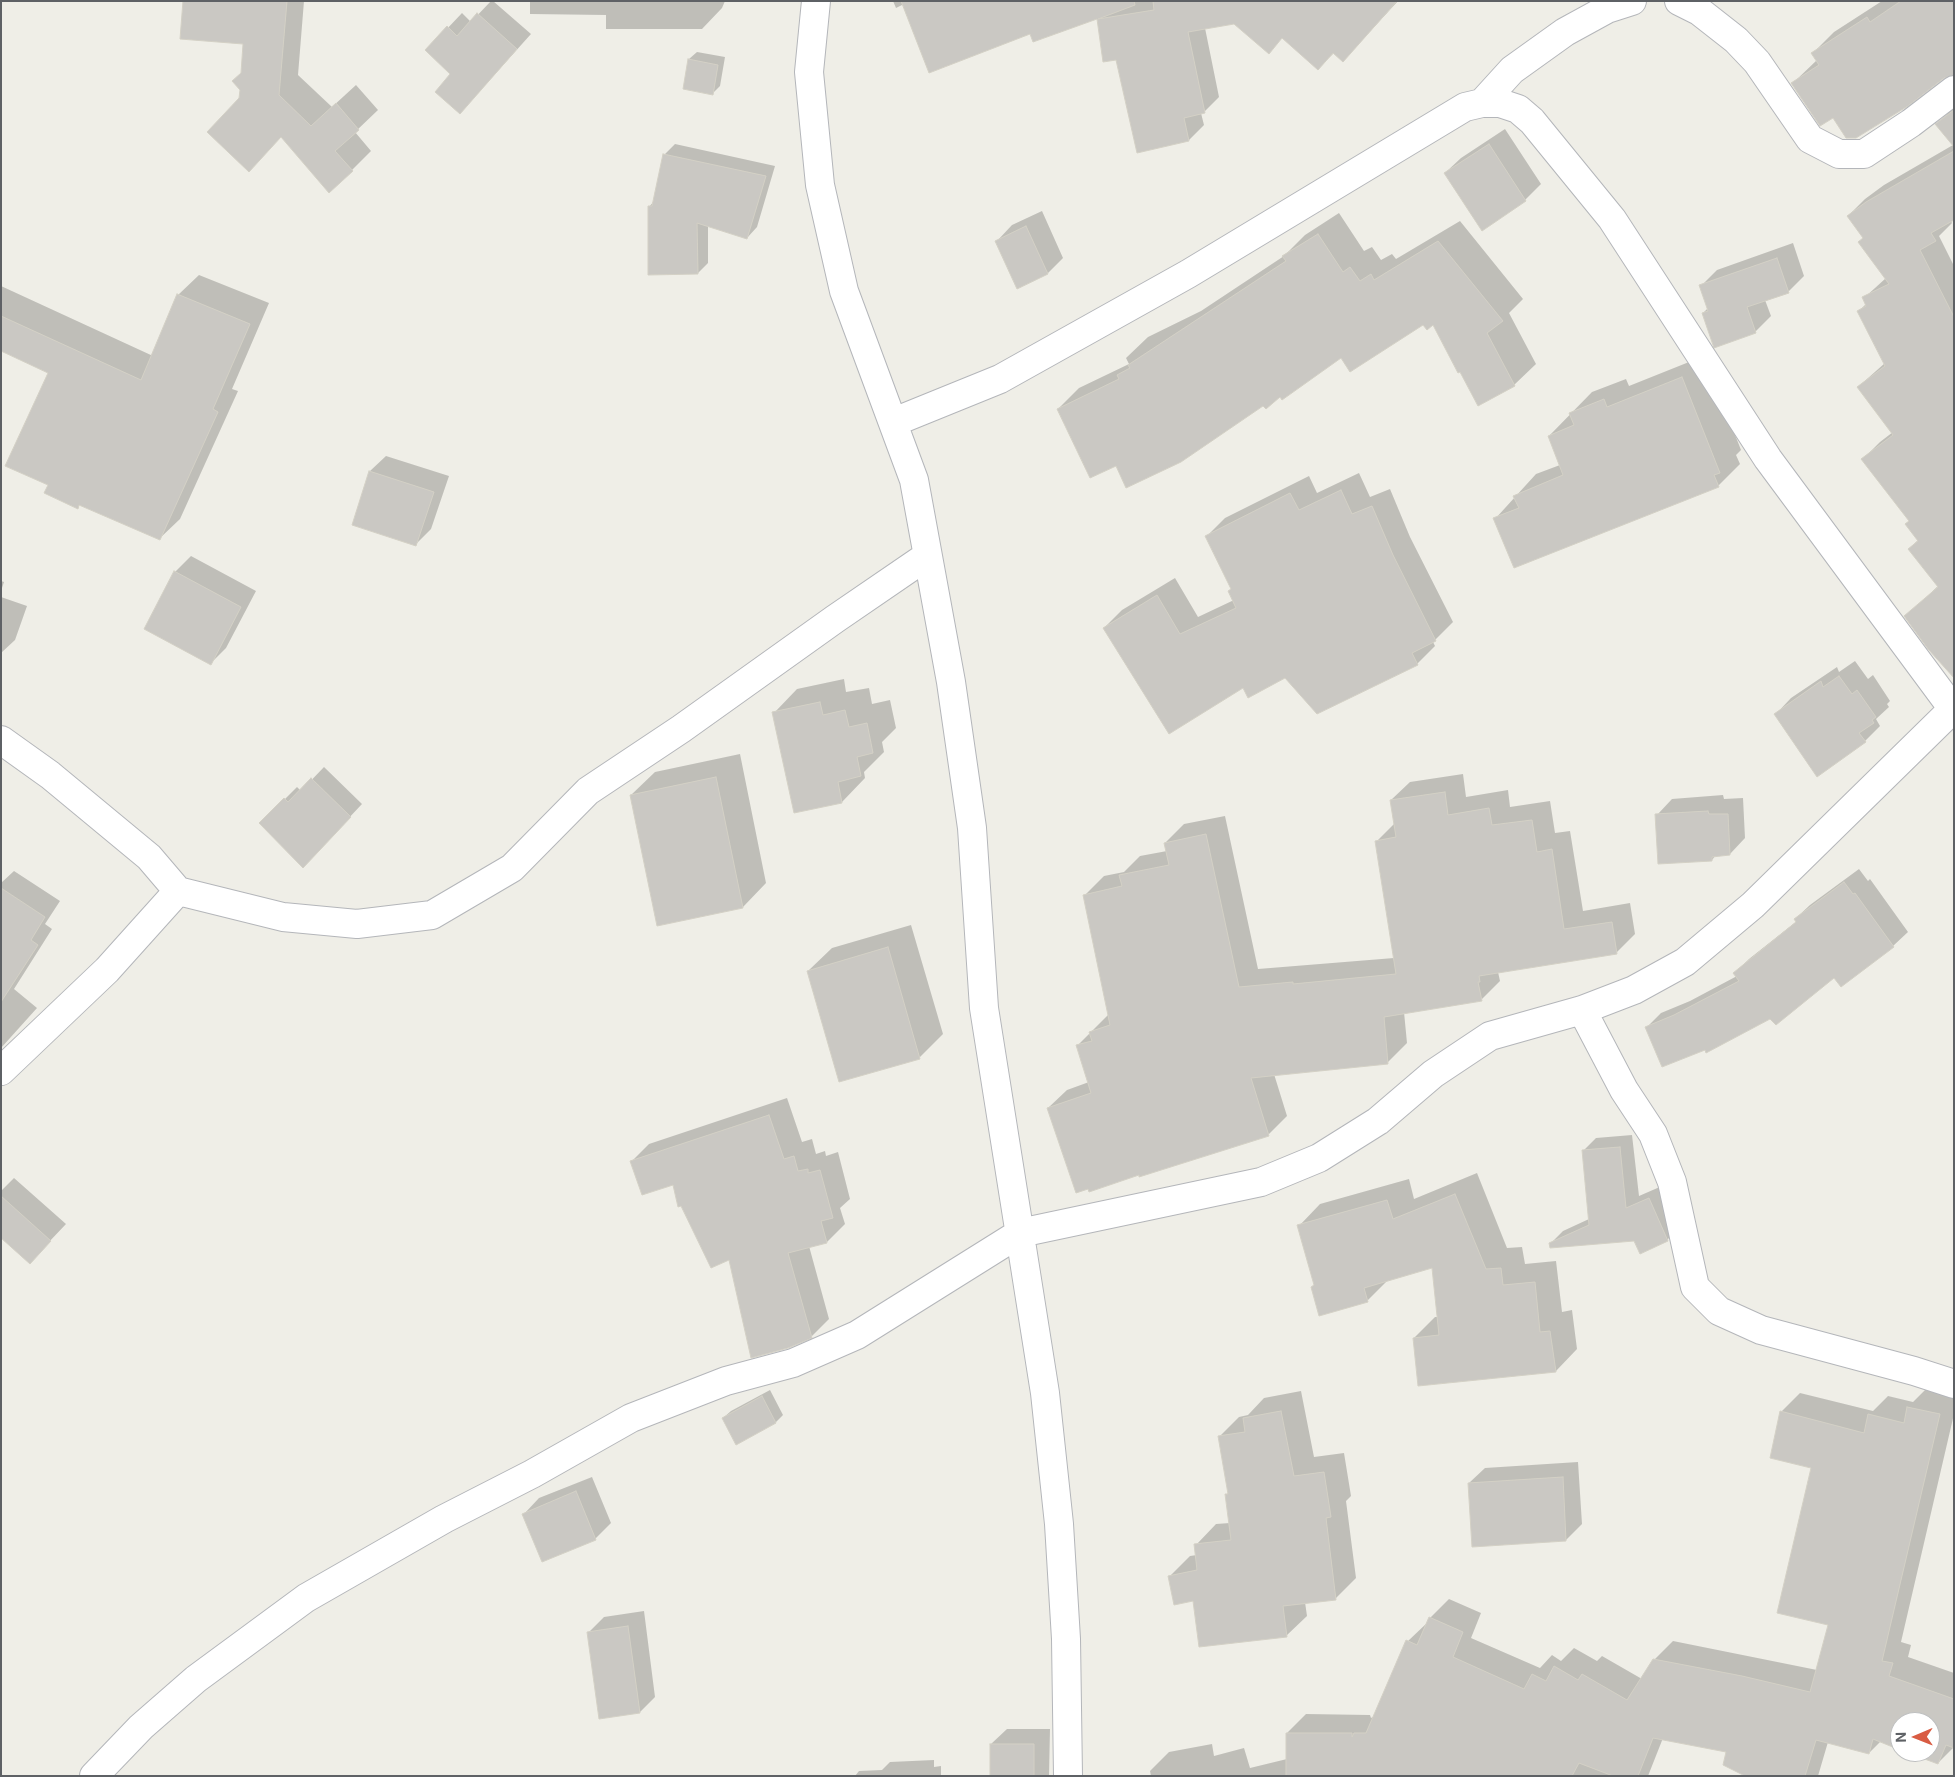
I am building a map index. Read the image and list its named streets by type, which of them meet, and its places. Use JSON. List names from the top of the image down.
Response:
{
  "north": "left"
}
